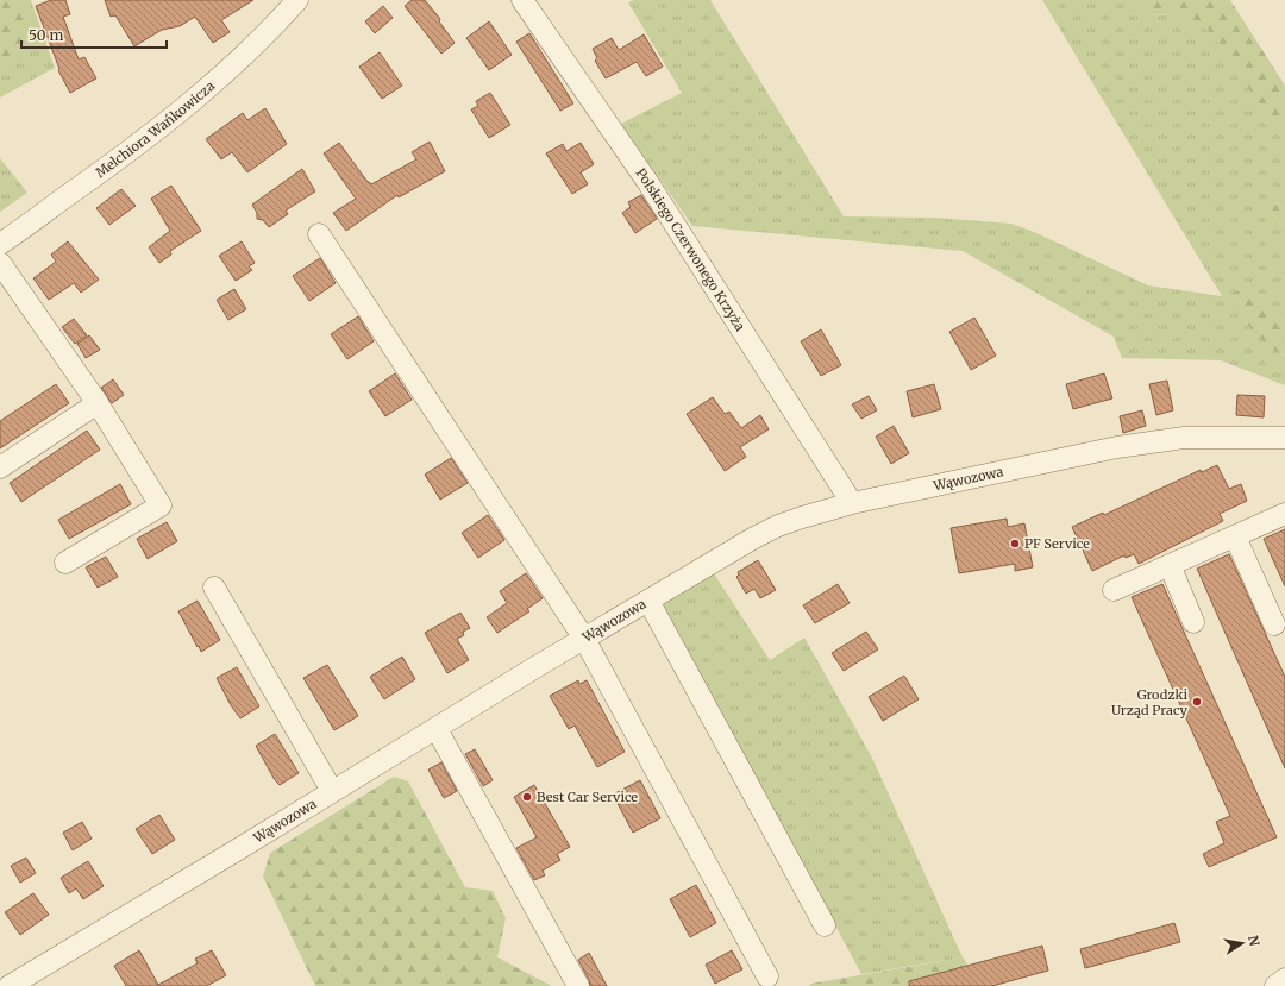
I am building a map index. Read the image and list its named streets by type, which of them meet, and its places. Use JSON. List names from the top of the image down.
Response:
{
  "streets": {
    "street": ["Melchiora Wańkowicza", "Polskiego Czerwonego Krzyża", "Wąwozowa"]
  },
  "crossings": [
    ["Polskiego Czerwonego Krzyża", "Wąwozowa"]
  ],
  "places": ["PF Service", "Grodzki Urząd Pracy", "Best Car Service"],
  "scale_bar": "50 m",
  "north": "right"
}
